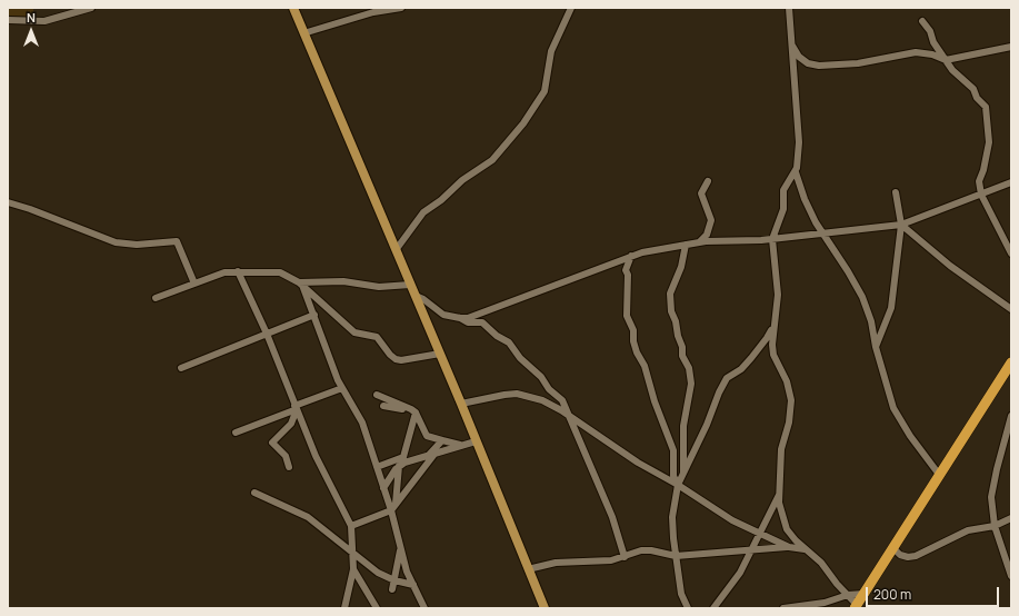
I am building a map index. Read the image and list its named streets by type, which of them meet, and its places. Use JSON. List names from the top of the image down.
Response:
{
  "scale_bar": "200 m",
  "north": "top"
}
